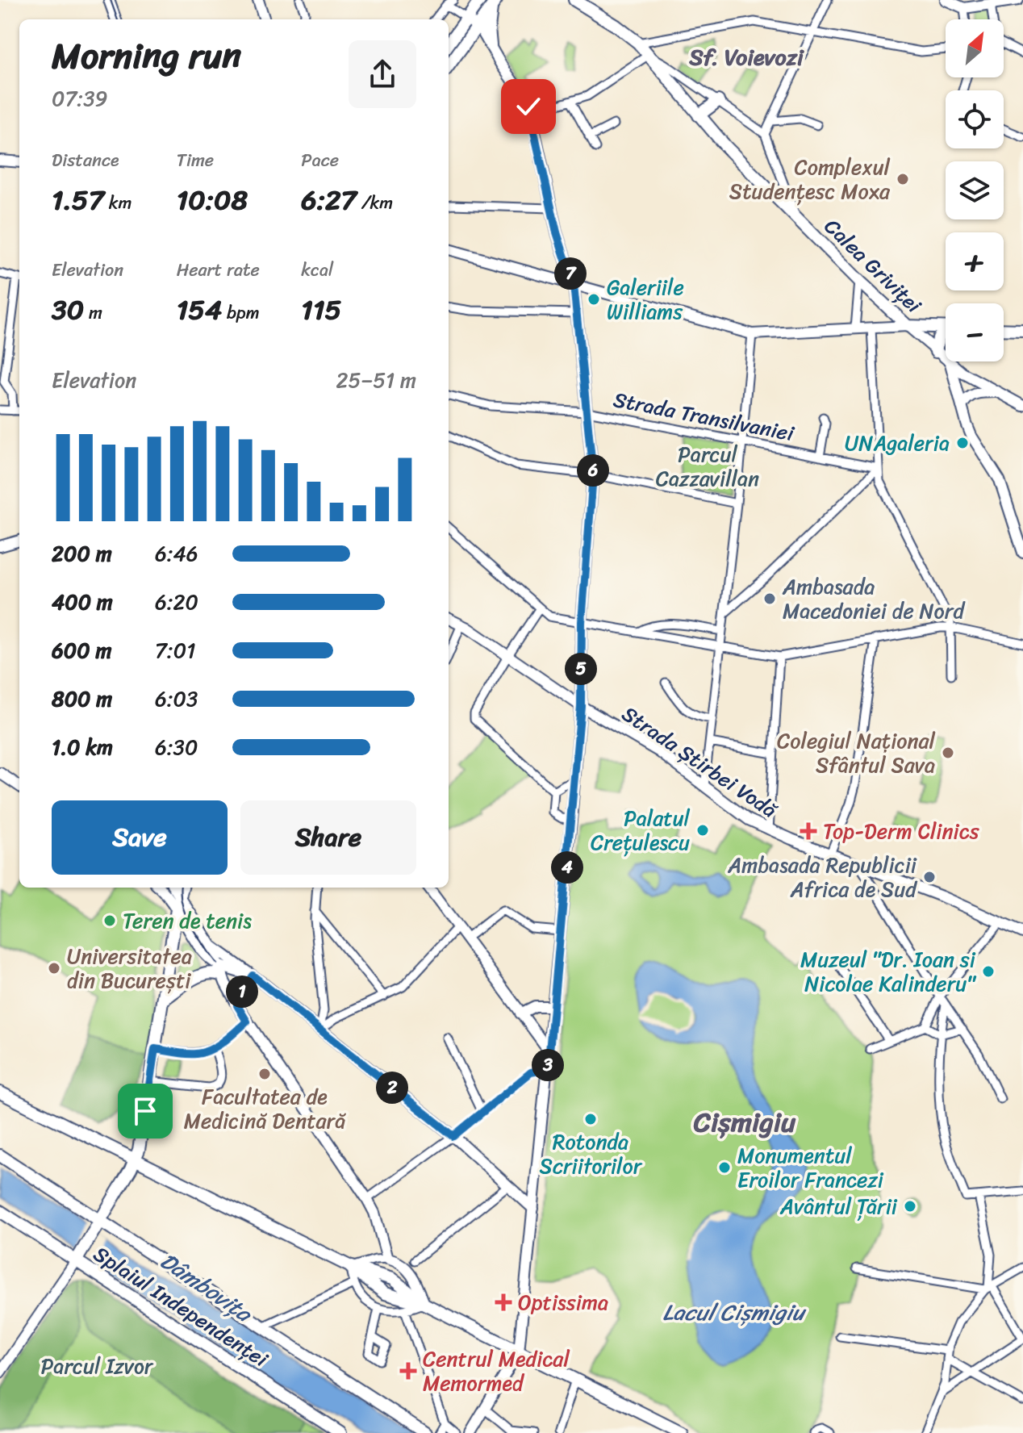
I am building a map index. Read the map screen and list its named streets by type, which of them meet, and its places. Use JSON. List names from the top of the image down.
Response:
{
  "streets": {
    "main road": ["Calea Griviței", "Splaiul Independenței"],
    "street": ["Strada Transilvaniei", "Strada Știrbei Vodă"]
  },
  "districts": ["Sf. Voievozi", "Cișmigiu"],
  "water": ["Dâmbovița", "Lacul Cișmigiu"],
  "parks": ["Parcul Cazzavillan", "Parcul Izvor"],
  "places": {
    "other": [
      "Complexul Studențesc Moxa",
      "Galeriile Williams",
      "UNAgaleria",
      "Ambasada Macedoniei de Nord",
      "Colegiul Național Sfântul Sava",
      "Palatul Crețulescu",
      "Ambasada Republicii Africa de Sud",
      "Teren de tenis",
      "Universitatea din București",
      "Muzeul \"Dr. Ioan si Nicolae Kalinderu\"",
      "Facultatea de Medicină Dentară",
      "Rotonda Scriitorilor",
      "Monumentul Eroilor Francezi",
      "Avântul Țării"
    ],
    "health": ["Top-Derm Clinics", "Optissima", "Centrul Medical Memormed"]
  },
  "north": "top right",
  "page": {
    "map_buttons": ["+", "−"],
    "heading": ["Morning run", "07:39"],
    "stats": [
      ["Distance", "1.57 km"],
      ["Time", "10:08"],
      ["Pace", "6:27 /km"],
      ["Elevation", "30 m"],
      ["Heart rate", "154 bpm"],
      ["kcal", "115"]
    ],
    "pins": [
      "7",
      "6",
      "5",
      "4",
      "1",
      "3",
      "2"
    ],
    "chart": ["Elevation", "25–51 m"],
    "list": [
      {
        "name": "200 m",
        "note": "6:46"
      },
      {
        "name": "400 m",
        "note": "6:20"
      },
      {
        "name": "600 m",
        "note": "7:01"
      },
      {
        "name": "800 m",
        "note": "6:03"
      },
      {
        "name": "1.0 km",
        "note": "6:30"
      }
    ],
    "buttons": ["Save", "Share"]
  }
}
